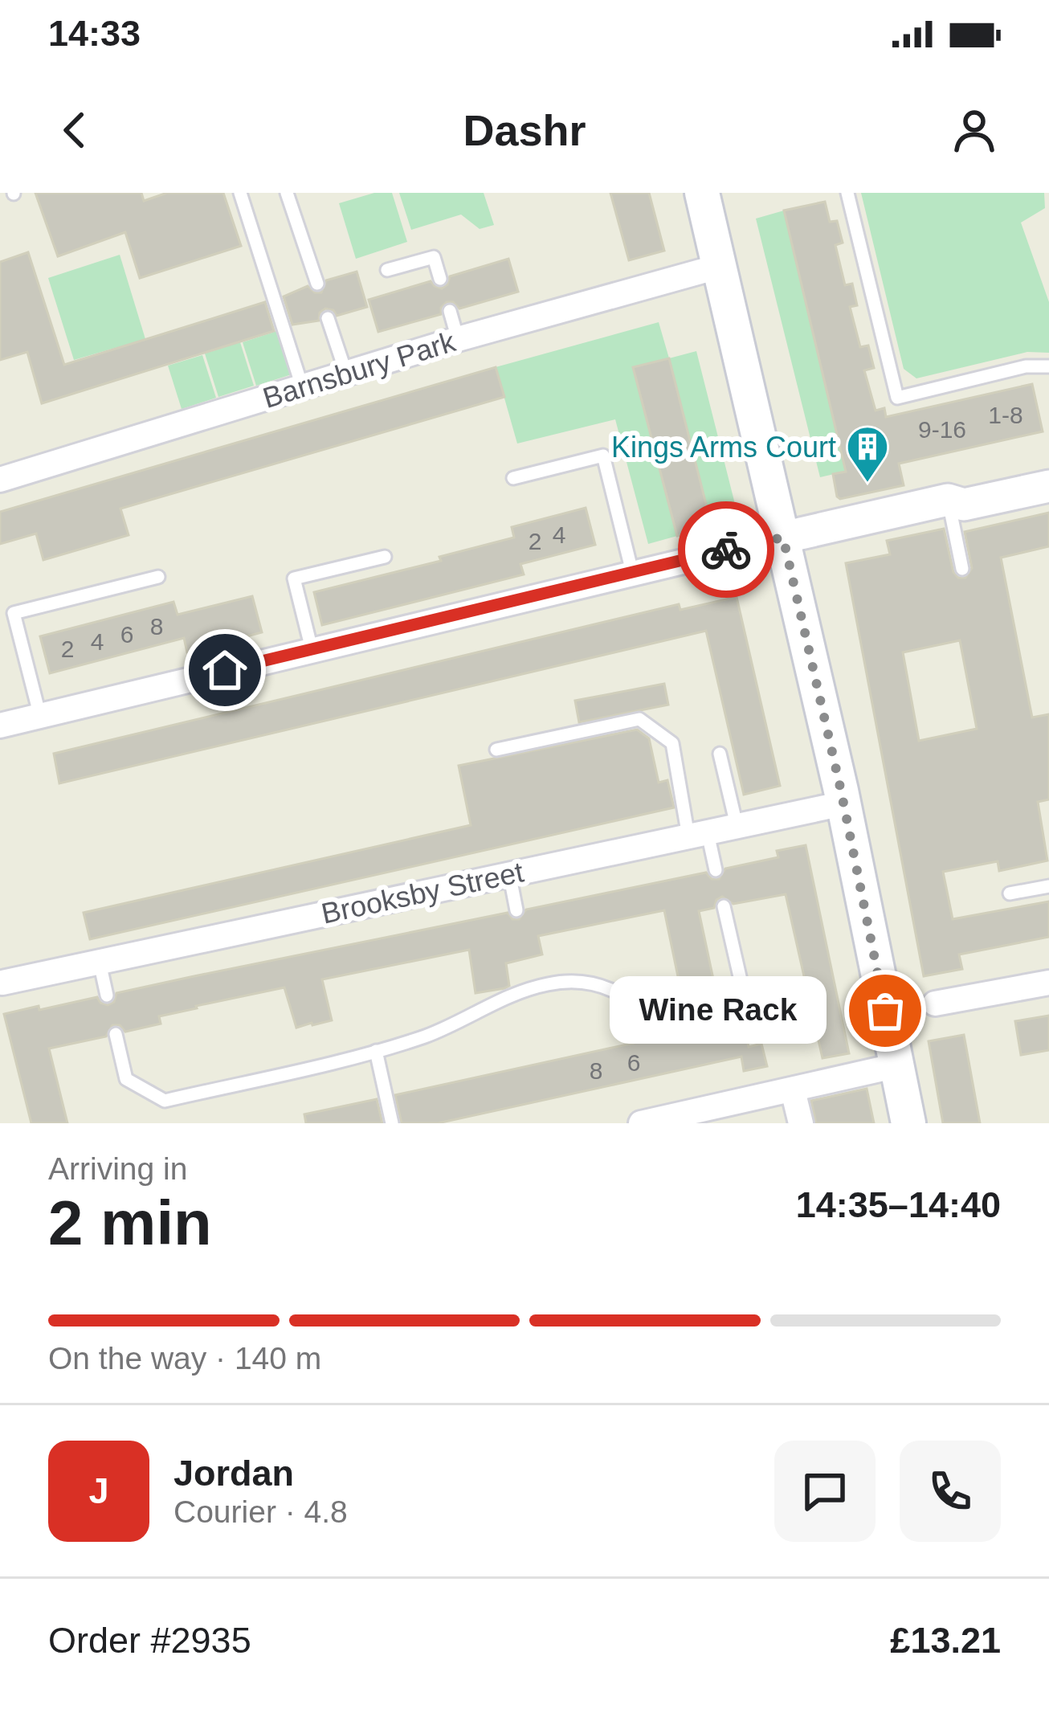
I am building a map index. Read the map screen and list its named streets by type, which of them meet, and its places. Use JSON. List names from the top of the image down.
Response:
{
  "streets": {
    "street": ["Barnsbury Park", "Brooksby Street"]
  },
  "places": {
    "building": ["Kings Arms Court"],
    "other": ["Wine Rack"]
  },
  "house_numbers": [
    "1-8",
    "9-16",
    "4",
    "2",
    "8",
    "6",
    "4",
    "2",
    "6",
    "8"
  ],
  "page": {
    "status": "14:33",
    "header": "Dashr",
    "bubble": "Wine Rack",
    "heading": ["2 min", "Arriving in", "14:35–14:40"],
    "panel": [
      "Jordan",
      "Courier · 4.8",
      "Order #2935",
      "£13.21"
    ],
    "bar": "On the way · 140 m",
    "round": "J"
  }
}
